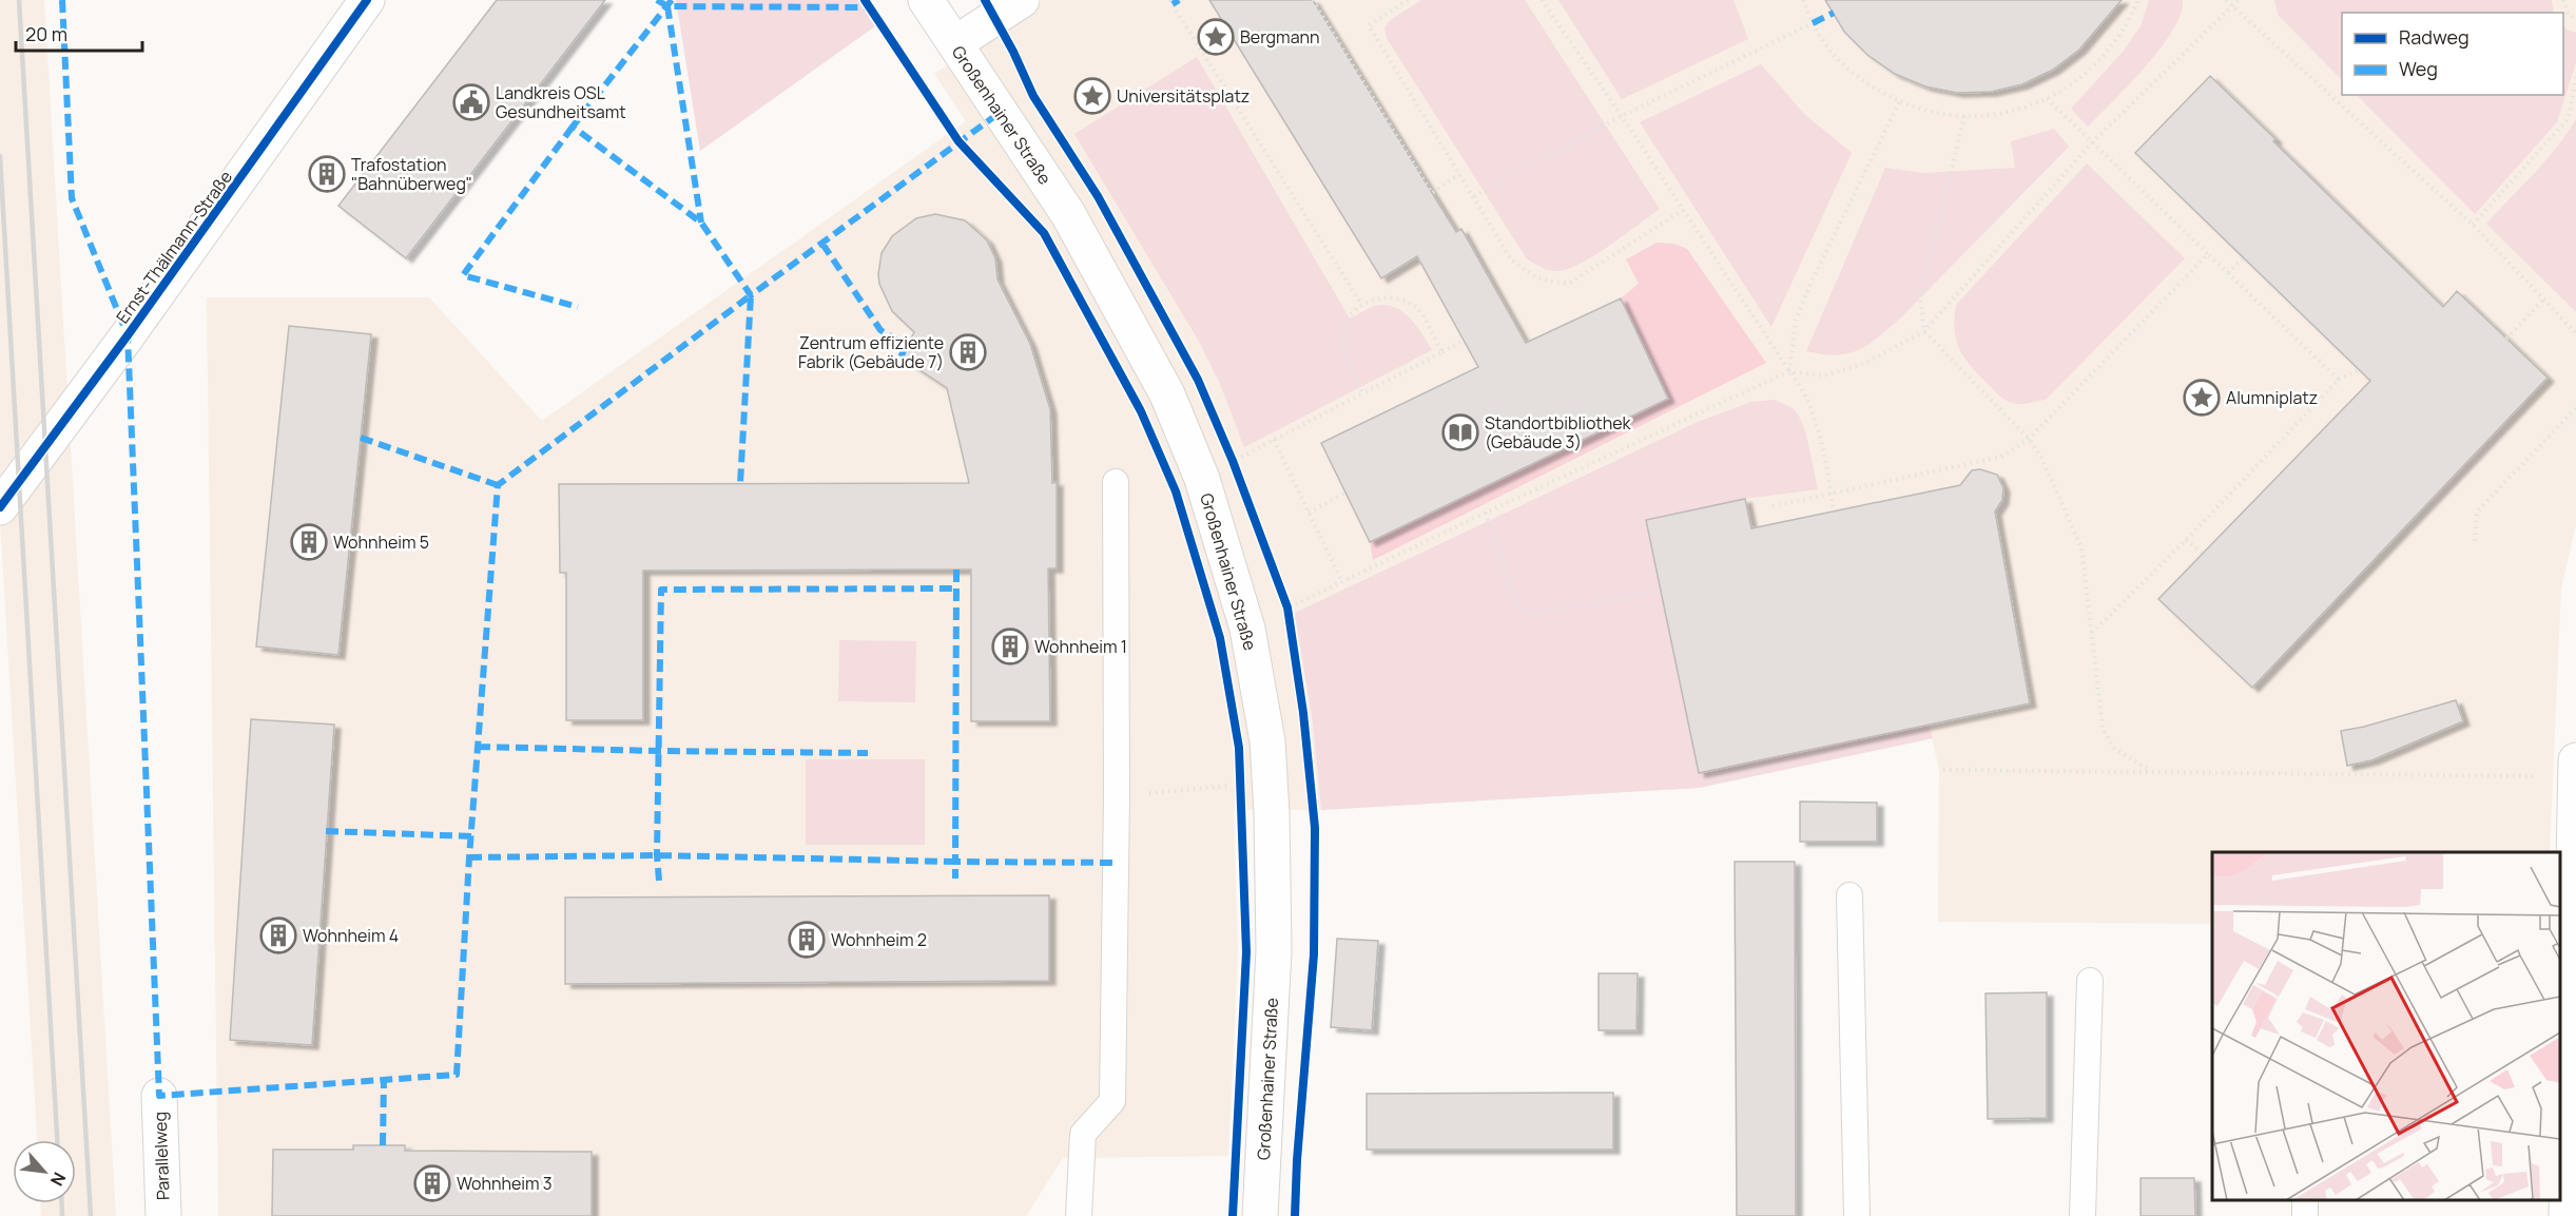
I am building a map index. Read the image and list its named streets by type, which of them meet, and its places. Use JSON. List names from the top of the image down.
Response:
{
  "streets": {
    "main road": ["Großenhainer Straße", "Ernst-Thälmann-Straße", "Parallelweg"]
  },
  "places": {
    "place": ["Bergmann", "Universitätsplatz", "Alumniplatz"],
    "public building": ["Landkreis OSL Gesundheitsamt"],
    "building": [
      "Trafostation \"Bahnüberweg\"",
      "Zentrum effiziente Fabrik (Gebäude 7)",
      "Wohnheim 5",
      "Wohnheim 1",
      "Wohnheim 4",
      "Wohnheim 2",
      "Wohnheim 3"
    ],
    "library": ["Standortbibliothek (Gebäude 3)"]
  },
  "legend": ["Radweg", "Weg"],
  "scale_bar": "20 m",
  "north": "bottom right"
}
